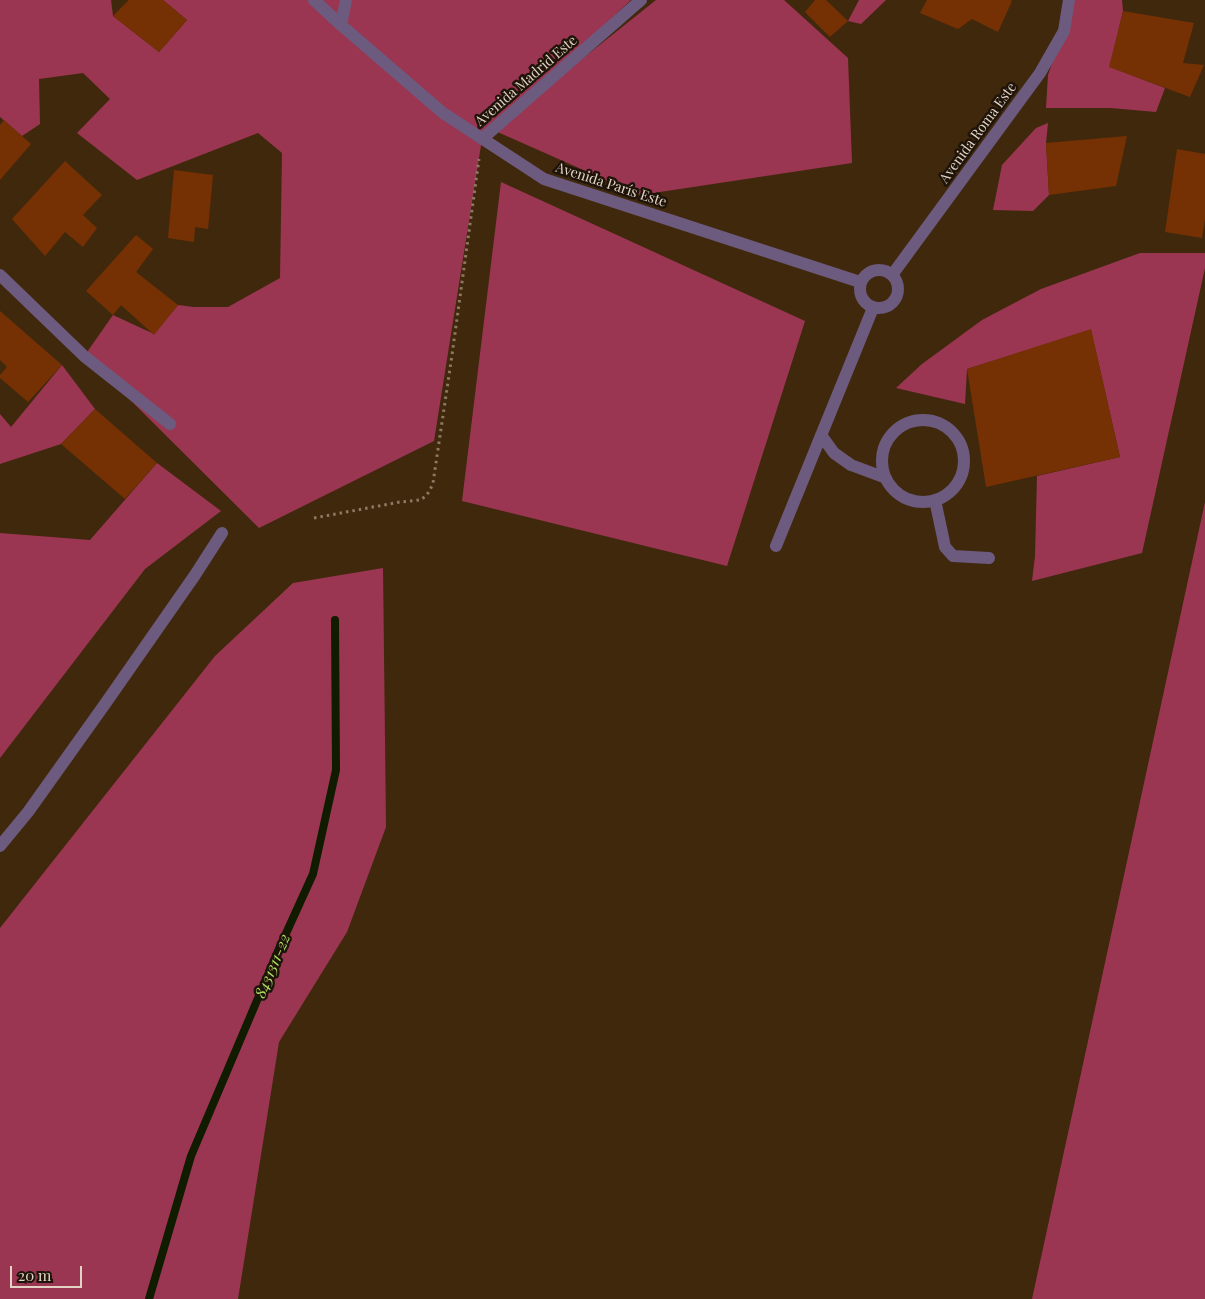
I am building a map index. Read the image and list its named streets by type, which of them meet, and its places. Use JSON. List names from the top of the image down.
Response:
{
  "streets": {
    "street": ["Avenida Madrid Este", "Avenida Roma Este", "Avenida París Este"]
  },
  "crossings": [
    ["Avenida Madrid Este", "Avenida París Este"],
    ["Avenida Roma Este", "Avenida París Este"]
  ],
  "water": ["8431311-22"],
  "scale_bar": "20 m"
}
